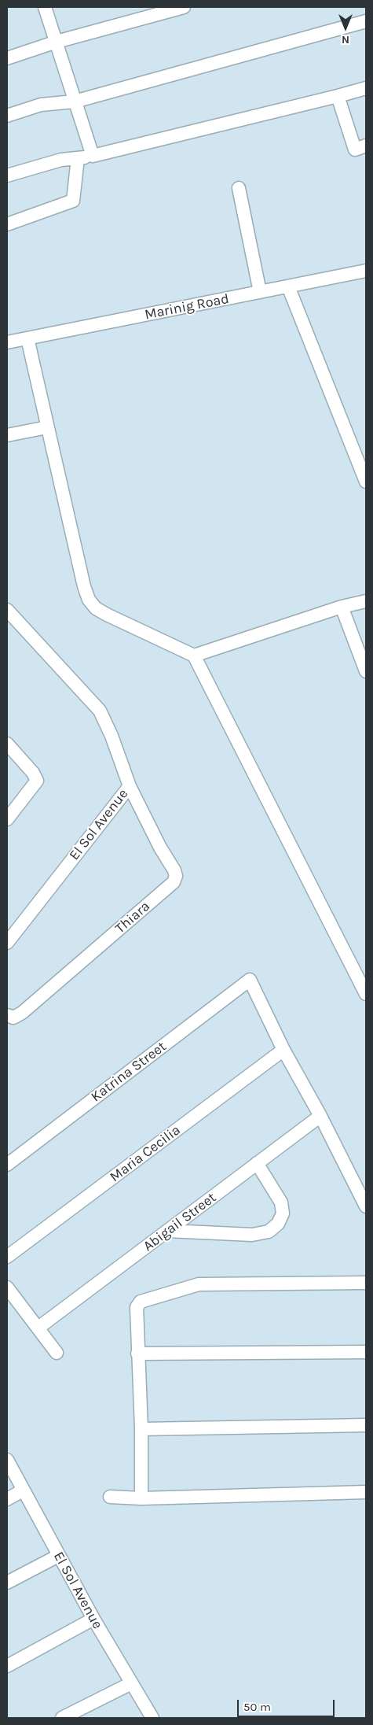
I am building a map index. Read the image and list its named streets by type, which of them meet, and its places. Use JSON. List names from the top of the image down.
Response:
{
  "streets": {
    "street": [
      "Marinig Road",
      "El Sol Avenue",
      "Thiara",
      "Maria Cecilia",
      "Abigail Street"
    ]
  },
  "crossings": [
    ["El Sol Avenue", "Thiara"]
  ],
  "scale_bar": "50 m",
  "north": "bottom"
}
